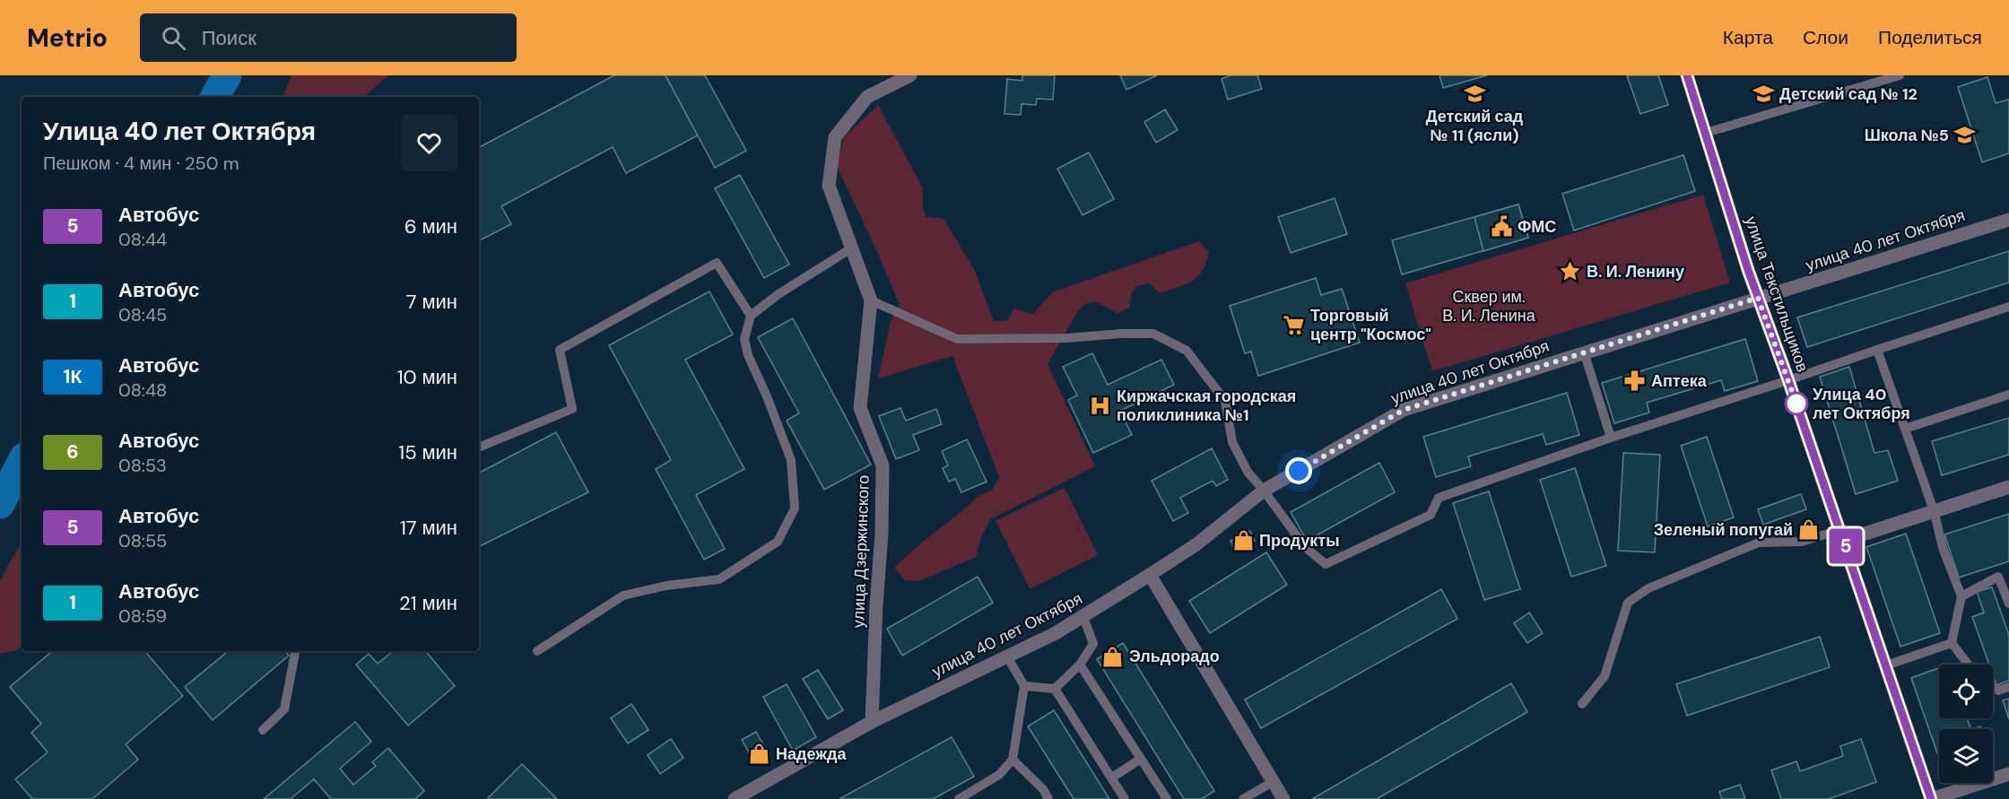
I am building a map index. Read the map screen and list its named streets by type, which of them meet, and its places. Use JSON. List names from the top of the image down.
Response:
{
  "streets": {
    "street": ["улица 40 лет Октября", "улица Текстильщиков", "улица Дзержинского"]
  },
  "crossings": [
    ["улица 40 лет Октября", "улица Текстильщиков"],
    ["улица 40 лет Октября", "улица Дзержинского"]
  ],
  "parks": ["Сквер им. В. И. Ленина"],
  "places": {
    "school or university": ["Детский сад № 11 (ясли)", "Детский сад № 12", "Школа №5"],
    "public building": ["ФМС"],
    "place": ["В. И. Ленину"],
    "supermarket": ["Торговый центр \"Космос\""],
    "pharmacy": ["Аптека"],
    "other": ["Улица 40 лет Октября"],
    "hospital": ["Киржачская городская поликлиника №1"],
    "shop": [
      "Зеленый попугай",
      "Продукты",
      "Эльдорадо",
      "Надежда"
    ]
  },
  "lines": ["bus line 5"],
  "page": {
    "header": "Metrio",
    "search": "Поиск",
    "nav": ["Карта", "Слои", "Поделиться"],
    "on_map": "5",
    "heading": ["Улица 40 лет Октября", "Пешком · 4 мин · 250 m"],
    "list": [
      {
        "mark": "5",
        "name": "Автобус",
        "note": "08:44",
        "value": "6 мин"
      },
      {
        "mark": "1",
        "name": "Автобус",
        "note": "08:45",
        "value": "7 мин"
      },
      {
        "mark": "1К",
        "name": "Автобус",
        "note": "08:48",
        "value": "10 мин"
      },
      {
        "mark": "6",
        "name": "Автобус",
        "note": "08:53",
        "value": "15 мин"
      },
      {
        "mark": "5",
        "name": "Автобус",
        "note": "08:55",
        "value": "17 мин"
      },
      {
        "mark": "1",
        "name": "Автобус",
        "note": "08:59",
        "value": "21 мин"
      }
    ]
  }
}
